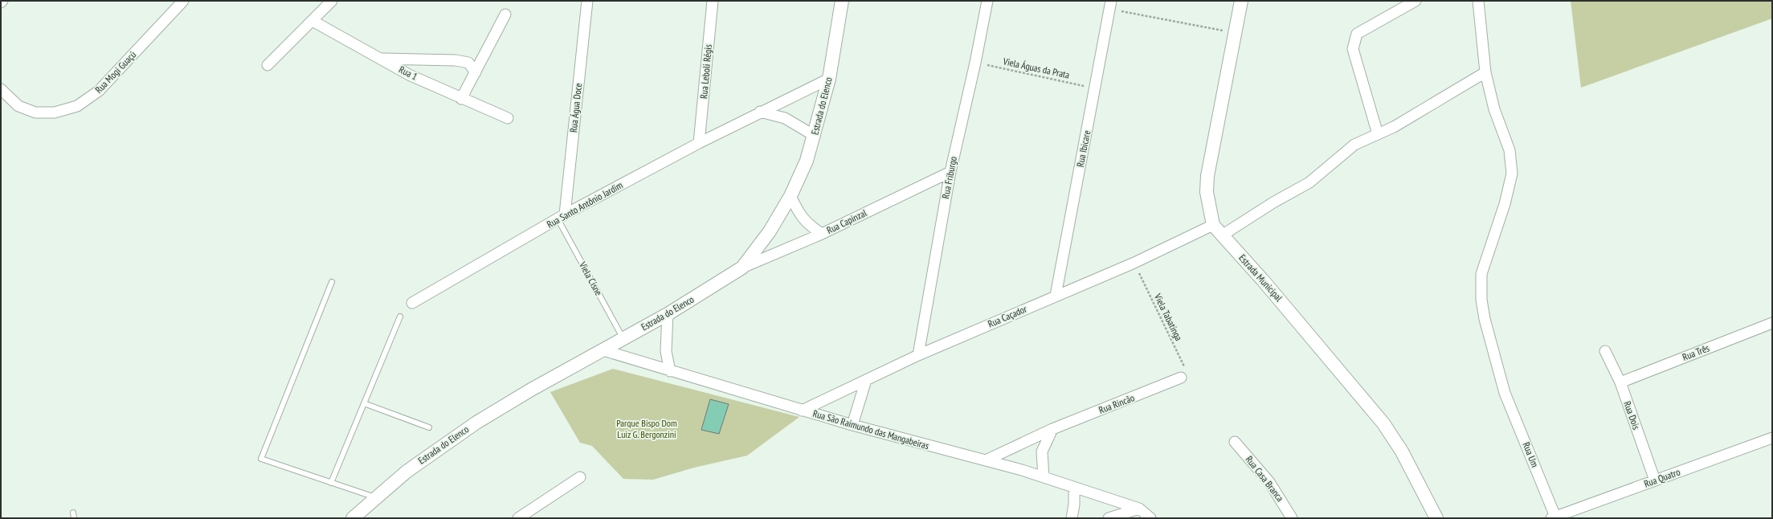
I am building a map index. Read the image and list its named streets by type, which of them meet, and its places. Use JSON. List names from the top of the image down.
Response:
{
  "streets": {
    "street": [
      "Rua Leboli Régis",
      "Rua Mogi Guaçú",
      "Rua 1",
      "Estrada do Elenco",
      "Rua Água Doce",
      "Rua Ibicare",
      "Rua Friburgo",
      "Rua Santo Antônio Jardim",
      "Rua Capinzal",
      "Estrada Municipal",
      "Rua Caçador",
      "Rua Três",
      "Rua Rincão",
      "Rua Dois",
      "Rua São Raimundo das Mangabeiras",
      "Rua Um",
      "Rua Quatro",
      "Rua Casa Branca"
    ],
    "lane": ["Viela Cisne"],
    "path": ["Viela Águas da Prata", "Viela Tabatinga"]
  },
  "crossings": [
    ["Viela Águas da Prata", "Rua Ibicare"],
    ["Viela Águas da Prata", "Rua Friburgo"],
    ["Rua Leboli Régis", "Rua Santo Antônio Jardim"],
    ["Estrada do Elenco", "Rua Santo Antônio Jardim"],
    ["Estrada do Elenco", "Rua Capinzal"],
    ["Estrada do Elenco", "Viela Cisne"],
    ["Estrada do Elenco", "Rua São Raimundo das Mangabeiras"],
    ["Rua Água Doce", "Rua Santo Antônio Jardim"],
    ["Rua Água Doce", "Viela Cisne"],
    ["Rua Ibicare", "Rua Caçador"],
    ["Rua Friburgo", "Rua Capinzal"],
    ["Rua Friburgo", "Rua Caçador"],
    ["Rua Santo Antônio Jardim", "Viela Cisne"],
    ["Estrada Municipal", "Rua Caçador"],
    ["Rua Caçador", "Viela Tabatinga"],
    ["Rua Caçador", "Rua São Raimundo das Mangabeiras"],
    ["Viela Tabatinga", "Rua Rincão"],
    ["Rua Três", "Rua Dois"],
    ["Rua Rincão", "Rua São Raimundo das Mangabeiras"],
    ["Rua Dois", "Rua Quatro"],
    ["Rua Um", "Rua Quatro"]
  ],
  "parks": ["Parque Bispo Dom Luiz G. Bergonzini"]
}
